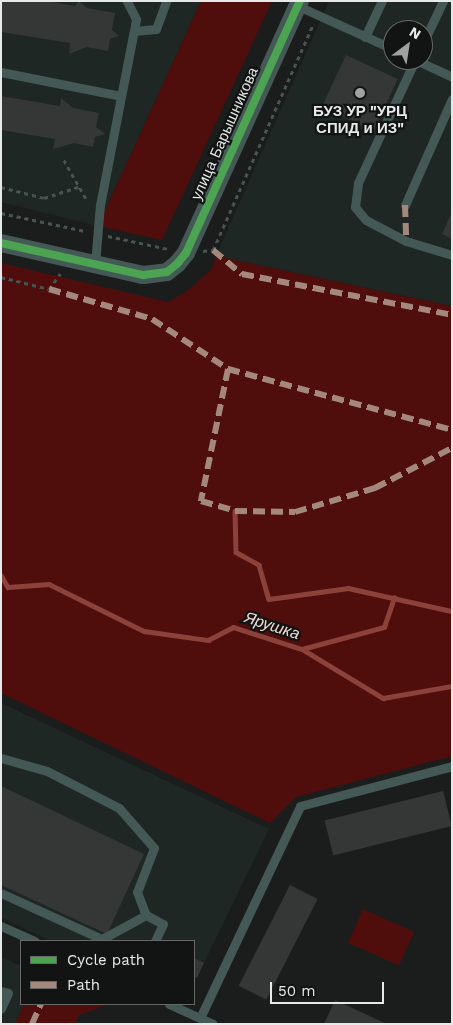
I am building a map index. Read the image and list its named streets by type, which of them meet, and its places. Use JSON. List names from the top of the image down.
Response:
{
  "streets": {
    "street": ["улица Барышникова"]
  },
  "water": ["Ярушка"],
  "places": ["БУЗ УР \"УРЦ СПИД и ИЗ\""],
  "legend": ["Cycle path", "Path"],
  "scale_bar": "50 m",
  "north": "top right"
}
